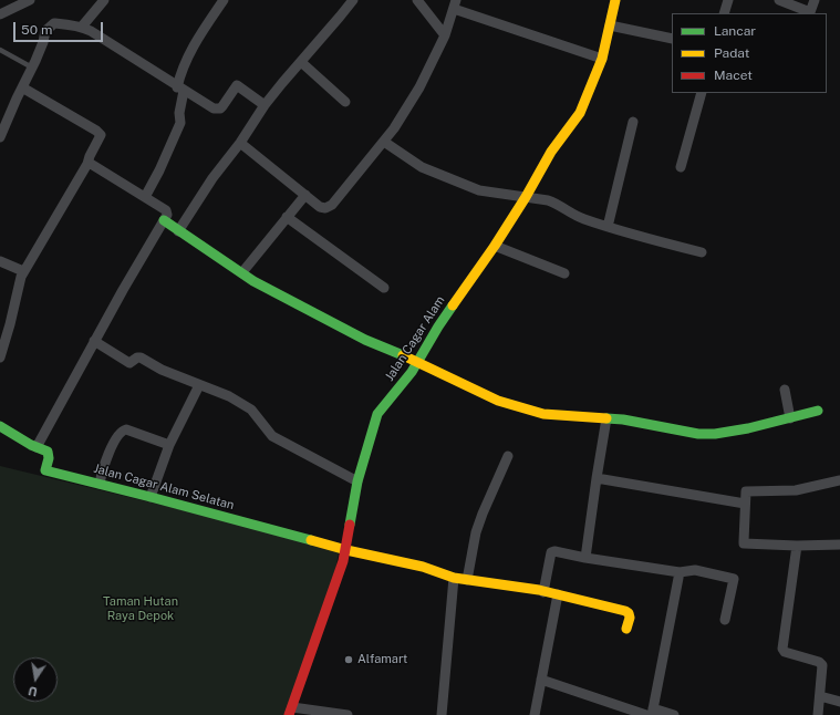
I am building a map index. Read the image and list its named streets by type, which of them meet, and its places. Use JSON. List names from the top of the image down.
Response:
{
  "streets": {
    "street": ["Jalan Cagar Alam", "Jalan Cagar Alam Selatan"]
  },
  "crossings": [
    ["Jalan Cagar Alam", "Jalan Cagar Alam Selatan"]
  ],
  "parks": ["Taman Hutan Raya Depok"],
  "places": ["Alfamart"],
  "legend": ["Lancar", "Padat", "Macet"],
  "scale_bar": "50 m",
  "north": "bottom"
}
